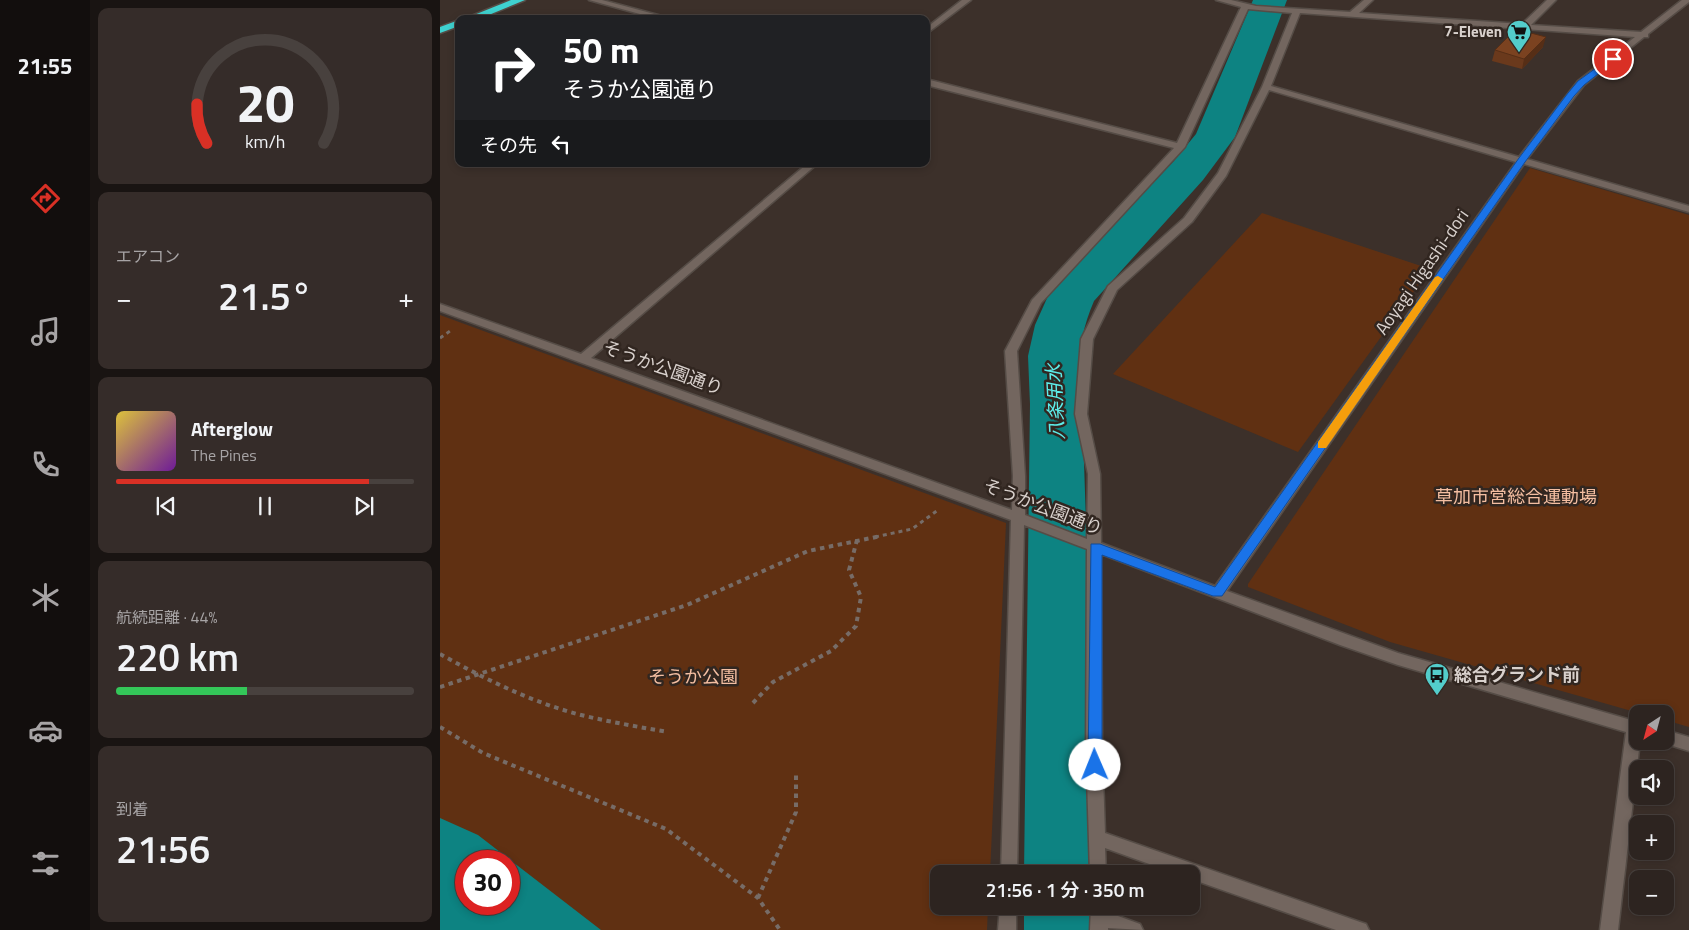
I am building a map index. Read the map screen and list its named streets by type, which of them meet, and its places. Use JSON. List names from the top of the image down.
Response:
{
  "streets": {
    "street": ["Aoyagi Higashi-dori", "そうか公園通り"]
  },
  "crossings": [
    ["Aoyagi Higashi-dori", "そうか公園通り"]
  ],
  "water": ["八条用水"],
  "parks": ["草加市営総合運動場", "そうか公園"],
  "places": {
    "supermarket": ["7-Eleven"],
    "bus stop": ["総合グランド前"]
  },
  "north": "bottom left",
  "page": {
    "tabs": "21:55",
    "turn": ["50 m", "そうか公園通り"],
    "then": "その先",
    "tile": [
      "エアコン",
      ["航続距離 · 44%", "220 km"],
      ["到着", "21:56"]
    ],
    "heat": ["−", "21.5°", "+"],
    "song": ["Afterglow", "The Pines"],
    "map_buttons": ["+", "−"],
    "limit": "30",
    "trip": "21:56 · 1 分 · 350 m",
    "gauge": ["20", "km/h"]
  }
}
